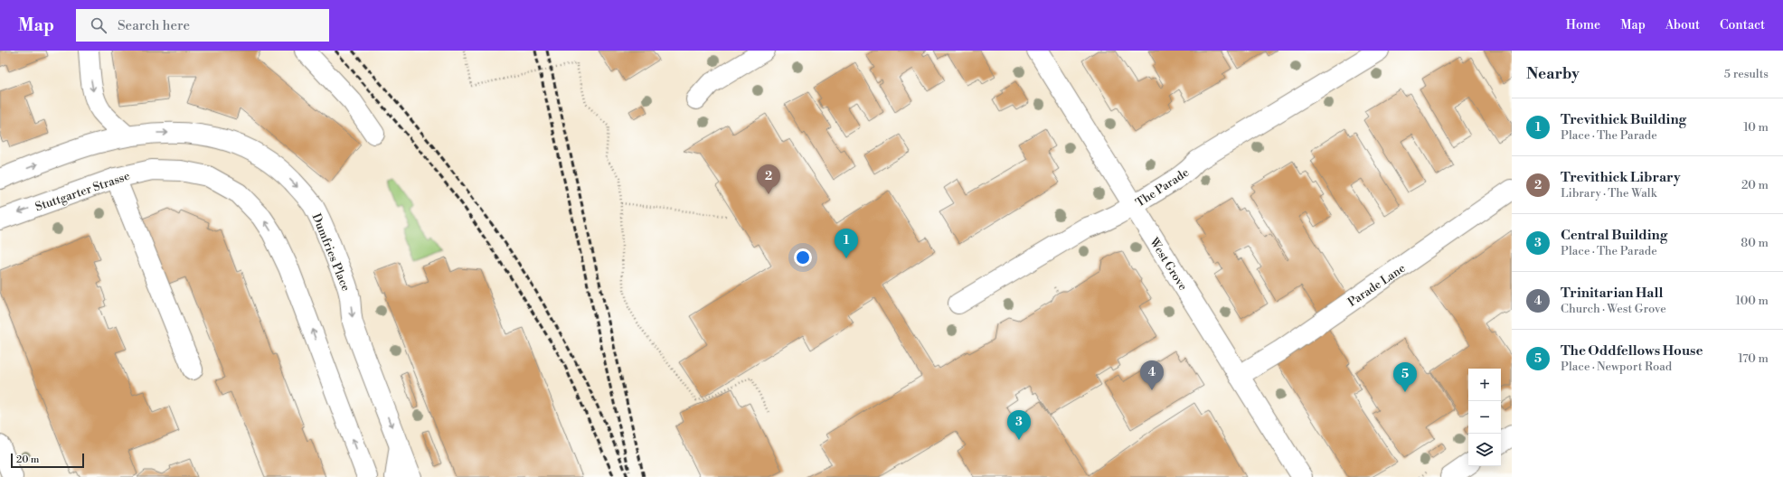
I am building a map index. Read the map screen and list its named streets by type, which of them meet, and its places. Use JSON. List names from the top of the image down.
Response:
{
  "streets": {
    "street": [
      "The Parade",
      "Stuttgarter Strasse",
      "Dumfries Place",
      "West Grove",
      "Parade Lane"
    ]
  },
  "crossings": [
    ["The Parade", "West Grove"],
    ["West Grove", "Parade Lane"]
  ],
  "scale_bar": "20 m",
  "page": {
    "header": "Map",
    "search": "Search here",
    "nav": [
      "Home",
      "Map",
      "About",
      "Contact"
    ],
    "heading": ["Nearby", "5 results"],
    "list": [
      {
        "mark": "1",
        "name": "Trevithick Building",
        "note": "Place · The Parade",
        "value": "10 m"
      },
      {
        "mark": "2",
        "name": "Trevithick Library",
        "note": "Library · The Walk",
        "value": "20 m"
      },
      {
        "mark": "3",
        "name": "Central Building",
        "note": "Place · The Parade",
        "value": "80 m"
      },
      {
        "mark": "4",
        "name": "Trinitarian Hall",
        "note": "Church · West Grove",
        "value": "100 m"
      },
      {
        "mark": "5",
        "name": "The Oddfellows House",
        "note": "Place · Newport Road",
        "value": "170 m"
      }
    ],
    "pins": [
      "2",
      "1",
      "4",
      "5",
      "3"
    ],
    "map_buttons": ["+", "−"],
    "scale": "20 m"
  }
}
